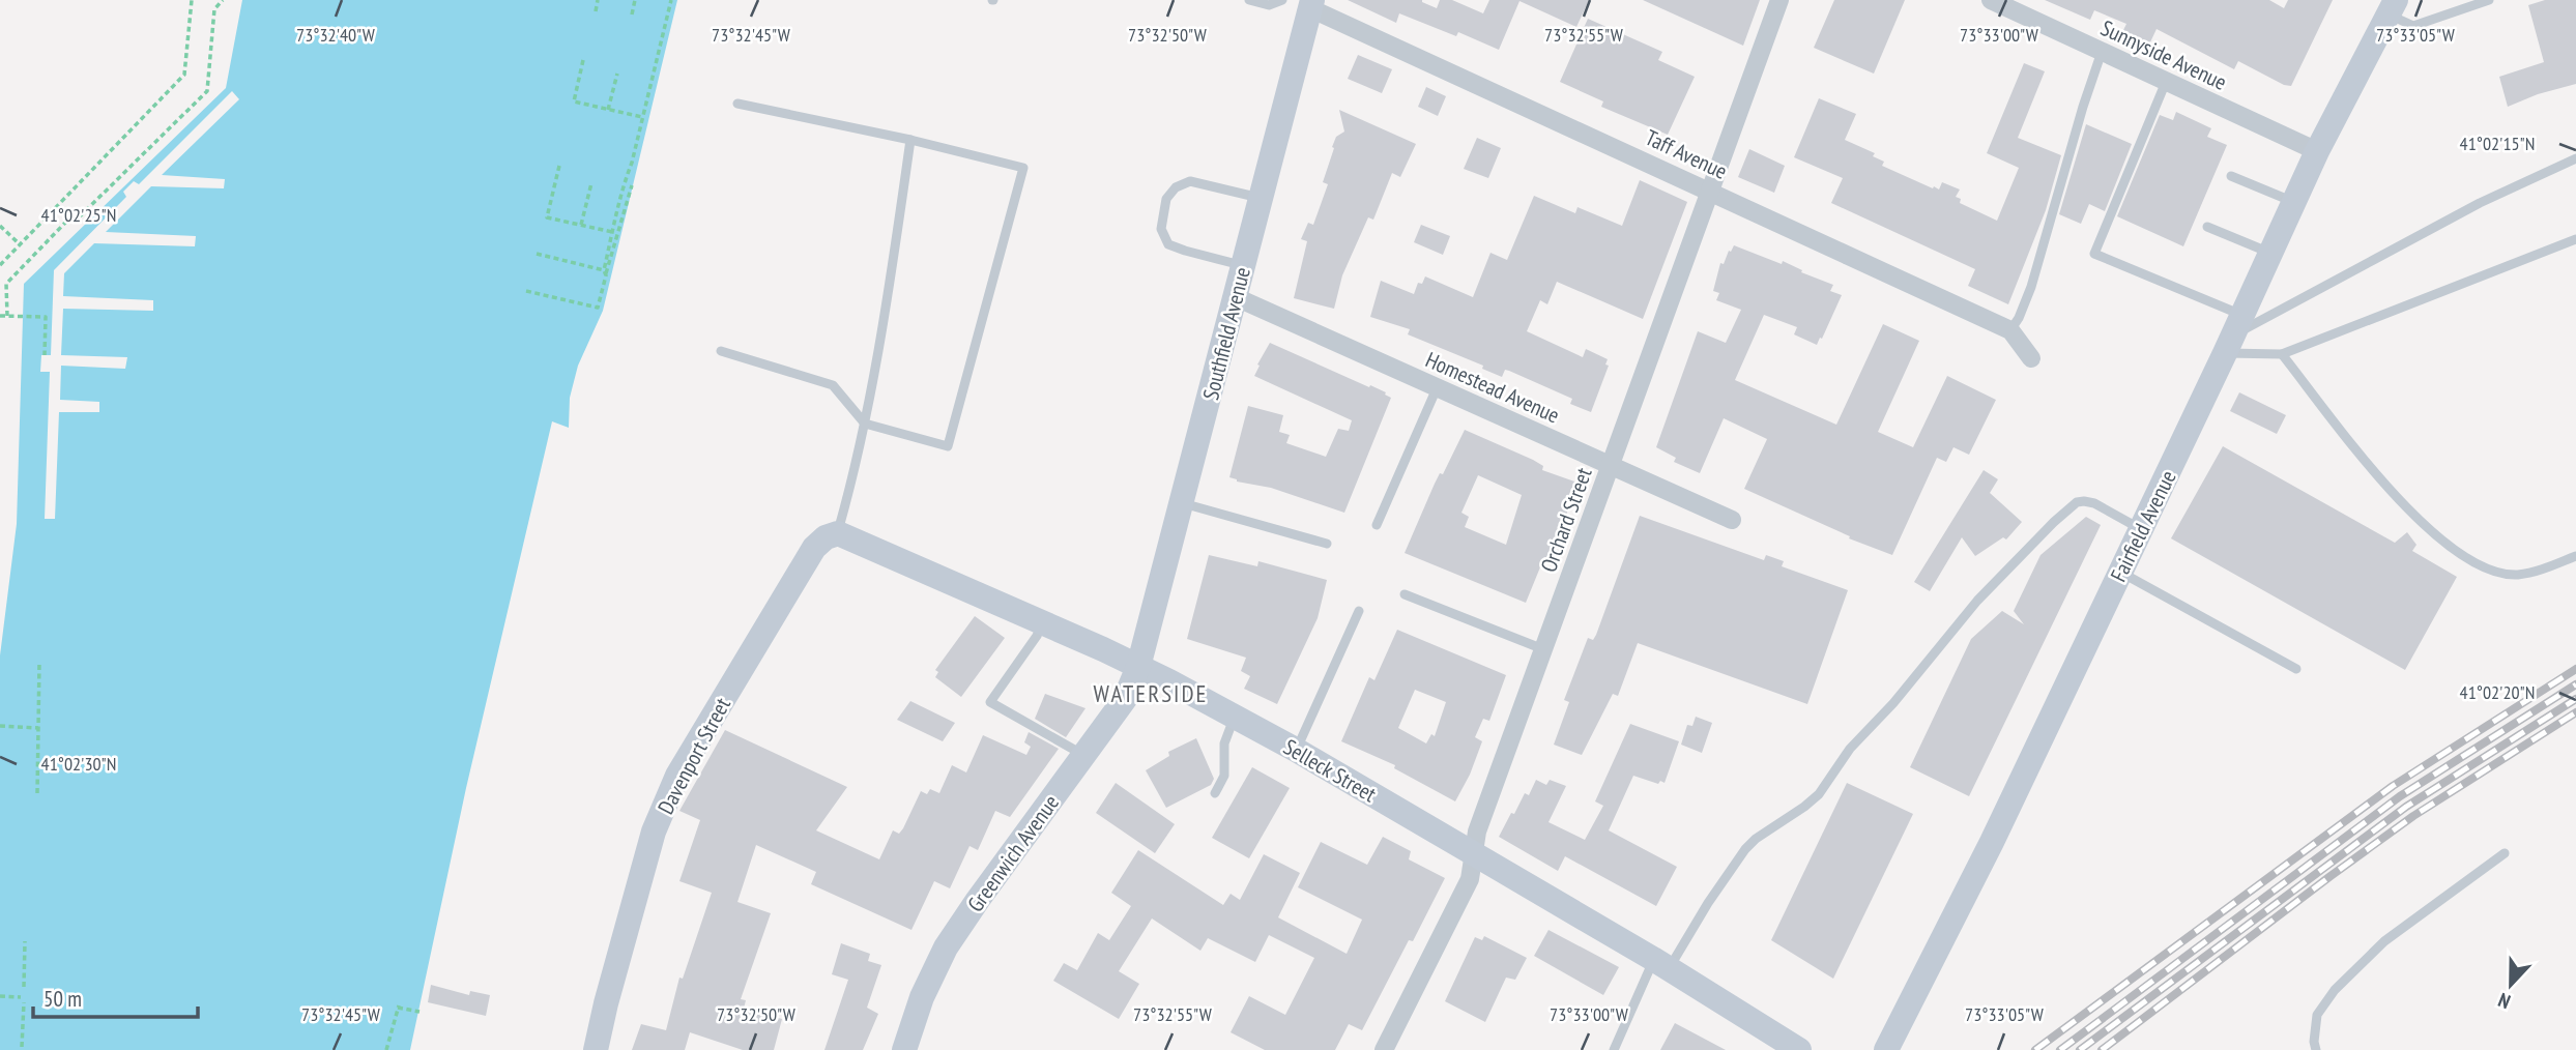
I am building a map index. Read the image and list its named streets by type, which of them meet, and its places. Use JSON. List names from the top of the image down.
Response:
{
  "streets": {
    "main road": [
      "Southfield Avenue",
      "Fairfield Avenue",
      "Davenport Street",
      "Selleck Street",
      "Greenwich Avenue"
    ],
    "street": [
      "Sunnyside Avenue",
      "Taff Avenue",
      "Homestead Avenue",
      "Orchard Street"
    ]
  },
  "crossings": [
    ["Sunnyside Avenue", "Fairfield Avenue"],
    ["Taff Avenue", "Southfield Avenue"],
    ["Taff Avenue", "Orchard Street"],
    ["Southfield Avenue", "Homestead Avenue"],
    ["Southfield Avenue", "Selleck Street"],
    ["Southfield Avenue", "Greenwich Avenue"],
    ["Homestead Avenue", "Orchard Street"],
    ["Orchard Street", "Selleck Street"],
    ["Davenport Street", "Selleck Street"],
    ["Selleck Street", "Greenwich Avenue"]
  ],
  "districts": ["WATERSIDE"],
  "scale_bar": "50 m",
  "north": "bottom",
  "coordinates": [
    "73°32'40\"W",
    "73°32'45\"W",
    "73°32'50\"W",
    "73°32'55\"W",
    "73°33'00\"W",
    "73°33'05\"W",
    "41°02'15\"N",
    "41°02'25\"N",
    "41°02'20\"N",
    "41°02'30\"N"
  ]
}
